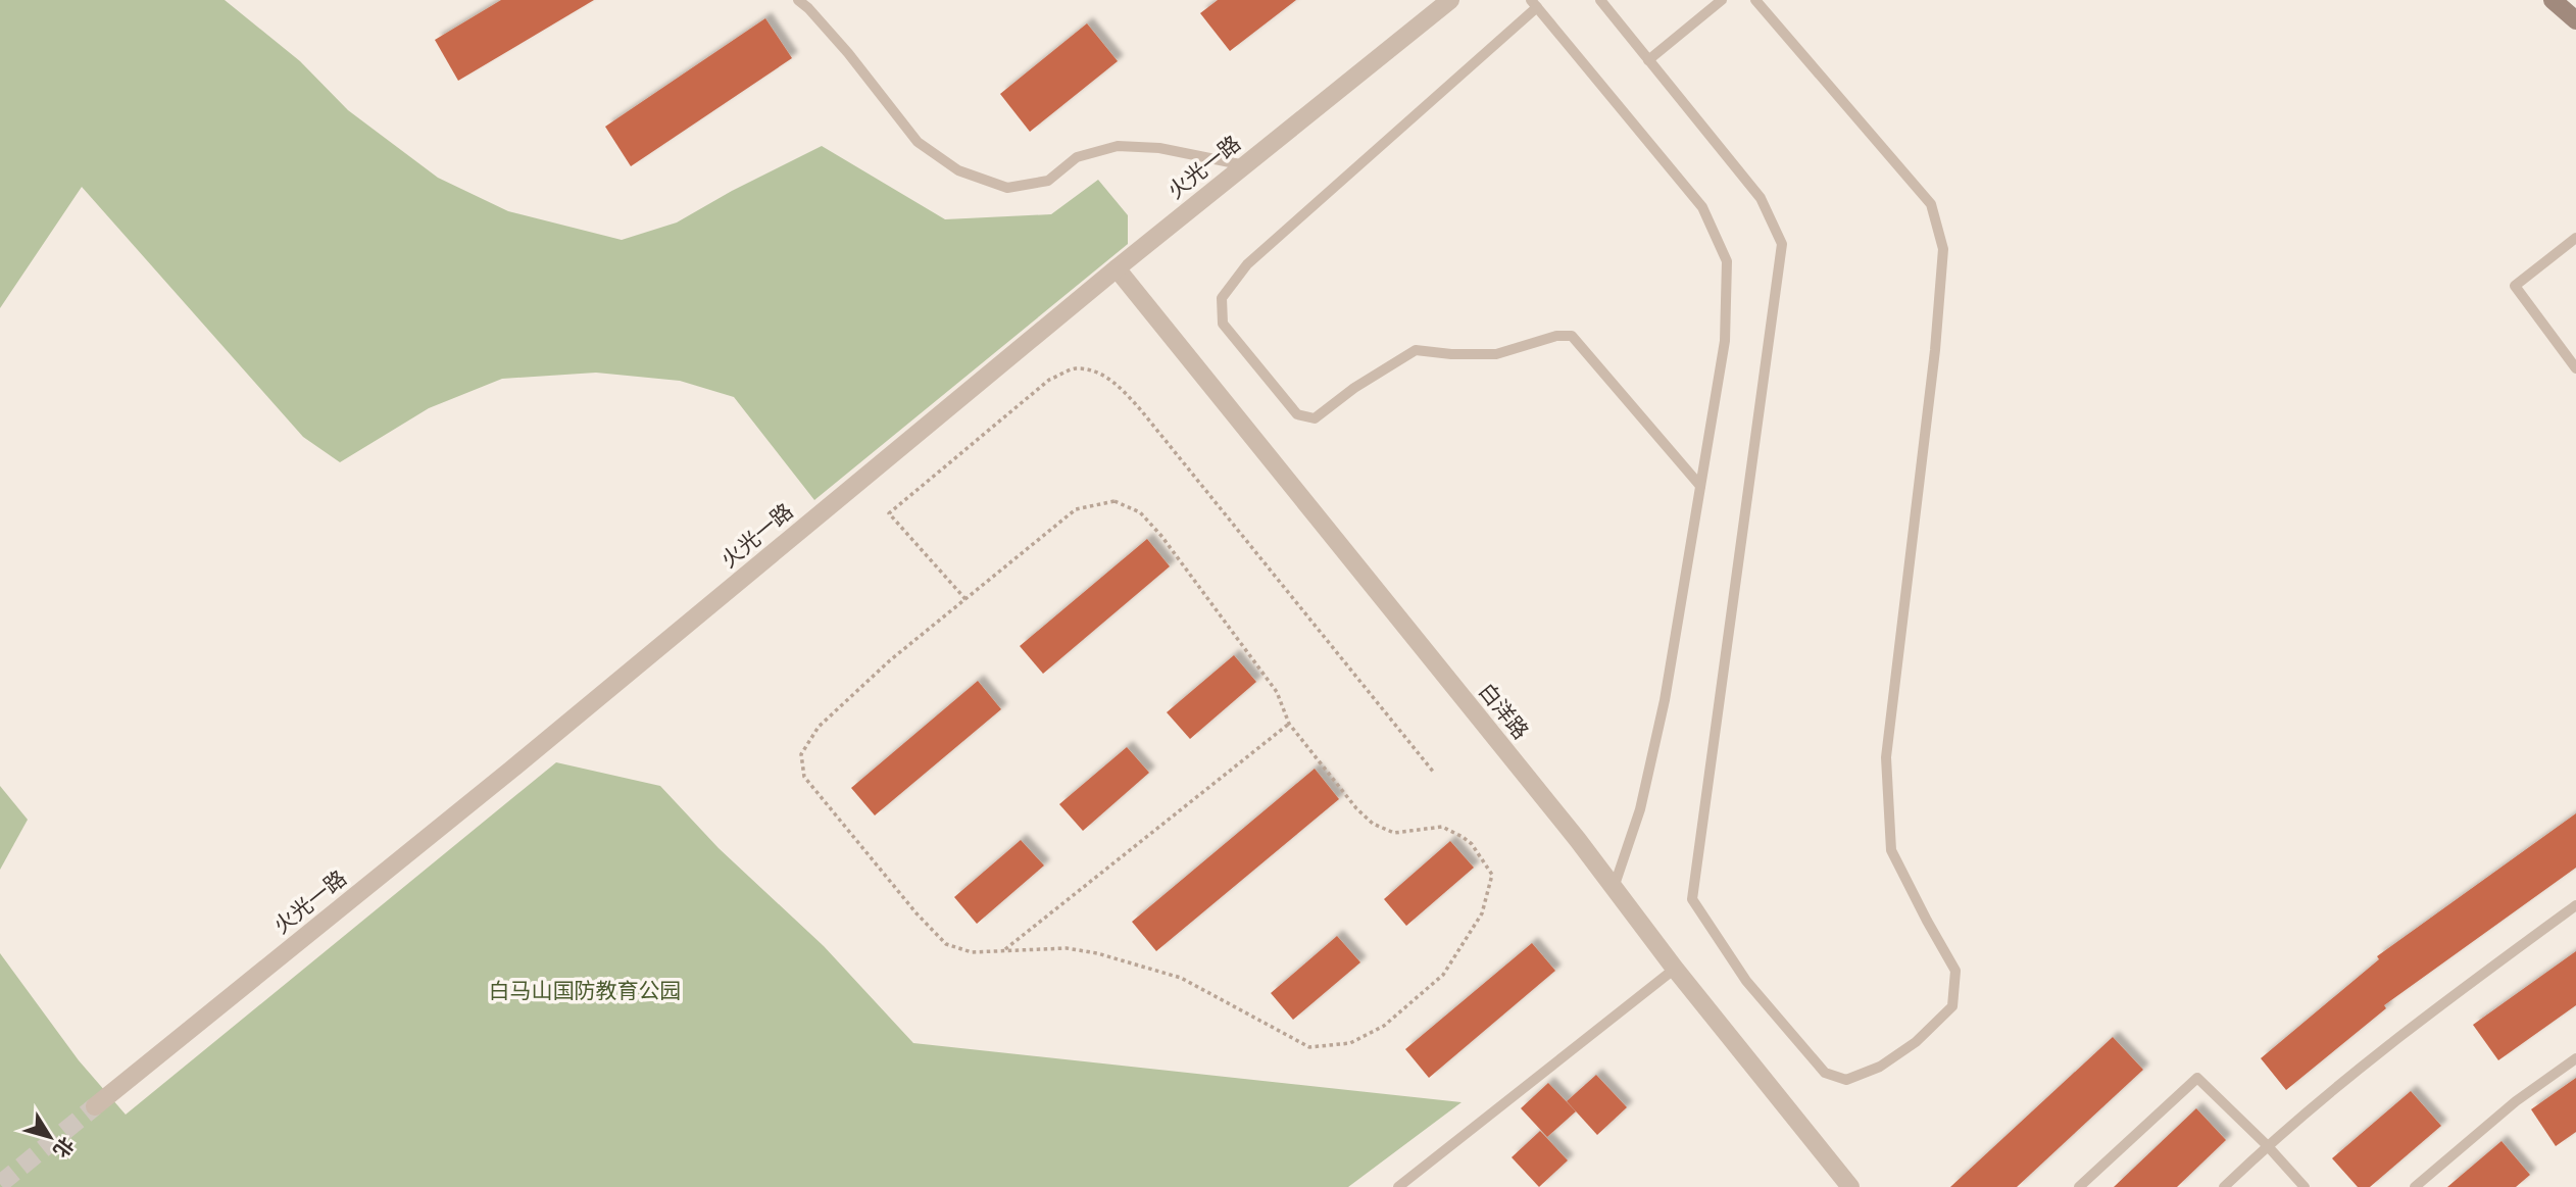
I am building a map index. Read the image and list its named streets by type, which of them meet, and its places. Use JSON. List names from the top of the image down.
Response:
{
  "streets": {
    "street": ["火光一路", "白洋路"]
  },
  "crossings": [
    ["火光一路", "白洋路"]
  ],
  "parks": ["白马山国防教育公园"],
  "north": "bottom right"
}
